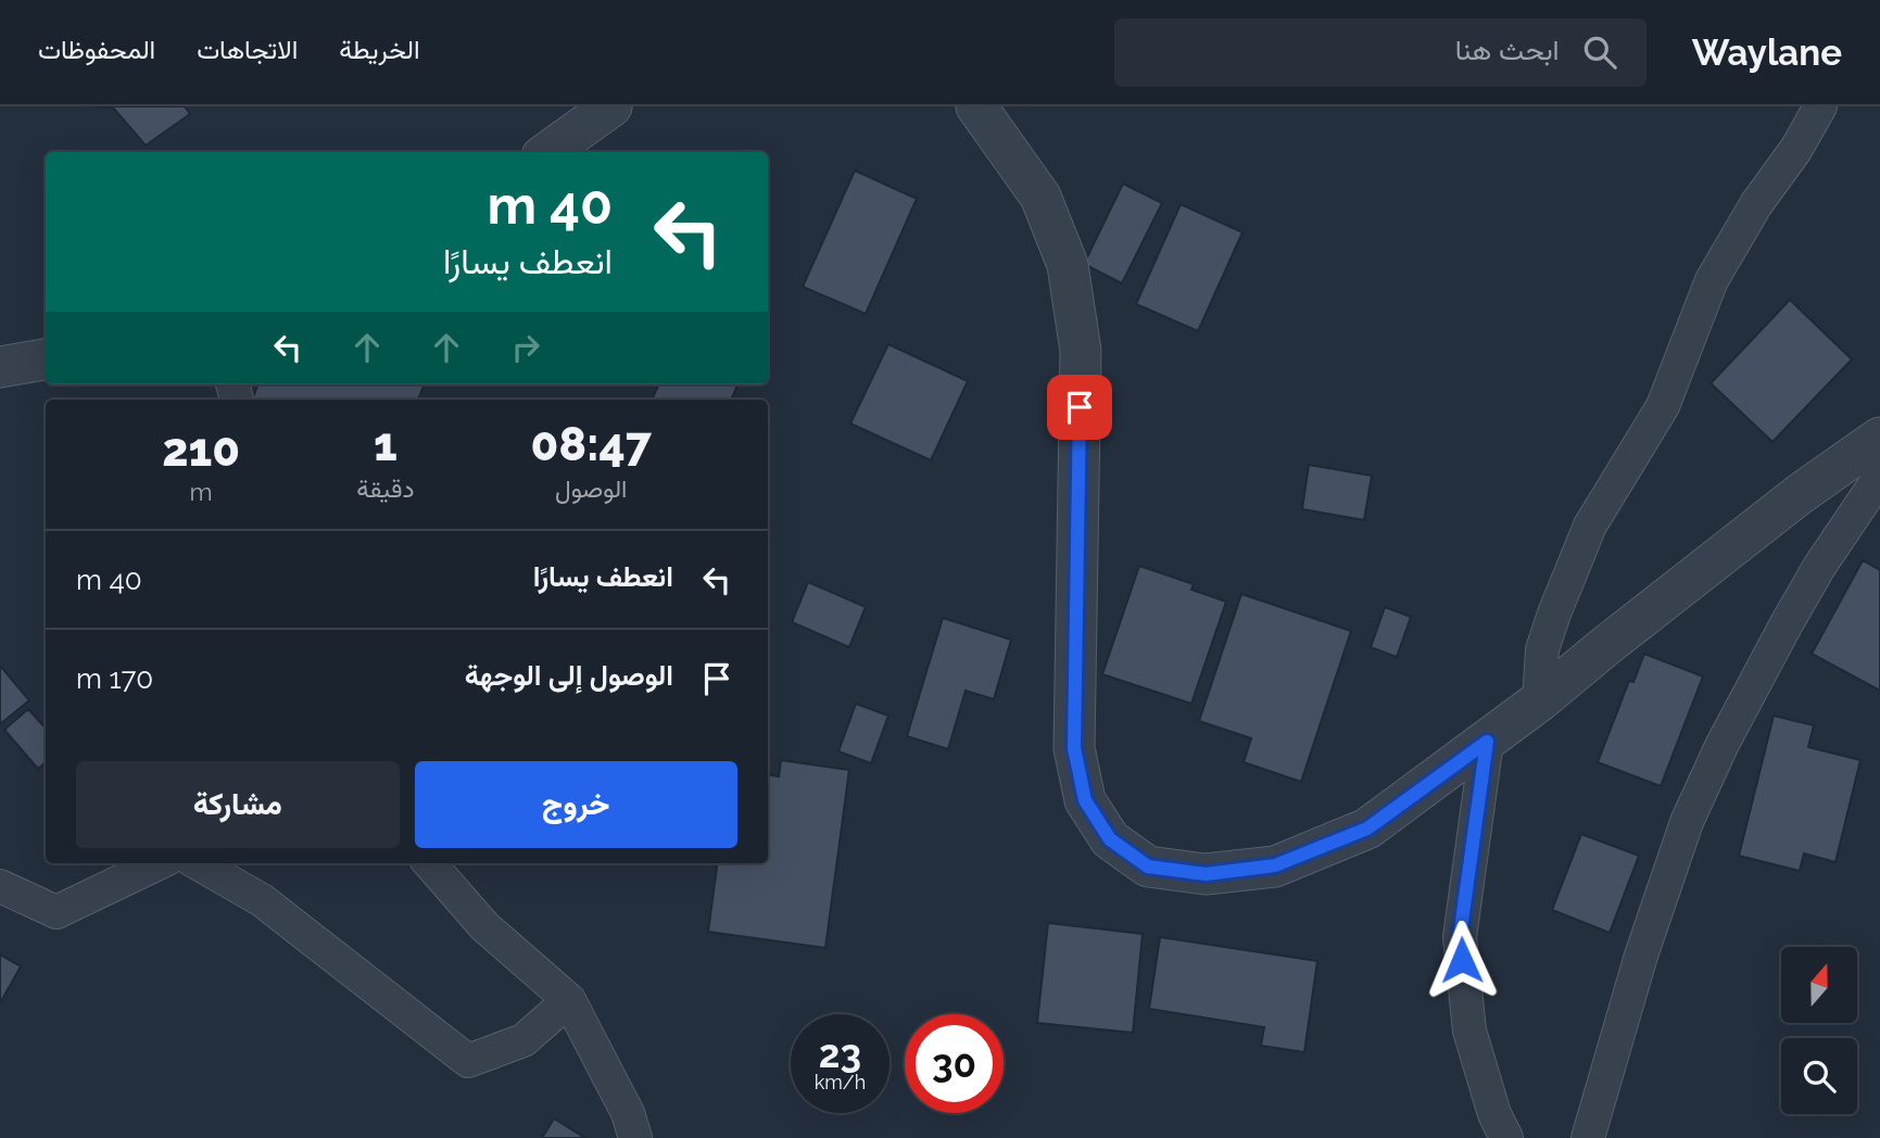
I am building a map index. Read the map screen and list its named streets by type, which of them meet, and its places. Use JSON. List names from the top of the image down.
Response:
{
  "north": "top",
  "page": {
    "header": "Waylane",
    "search": "ابحث هنا",
    "nav": ["الخريطة", "الاتجاهات", "المحفوظات"],
    "turn": ["40 m", "انعطف يسارًا"],
    "eta": [
      "08:47",
      "الوصول",
      "1",
      "دقيقة",
      "210",
      "m"
    ],
    "list": [
      {
        "name": "انعطف يسارًا",
        "value": "40 m"
      },
      {
        "name": "الوصول إلى الوجهة",
        "value": "170 m"
      }
    ],
    "buttons": ["خروج", "مشاركة"],
    "speed": "23 km/h",
    "limit": "30"
  }
}
